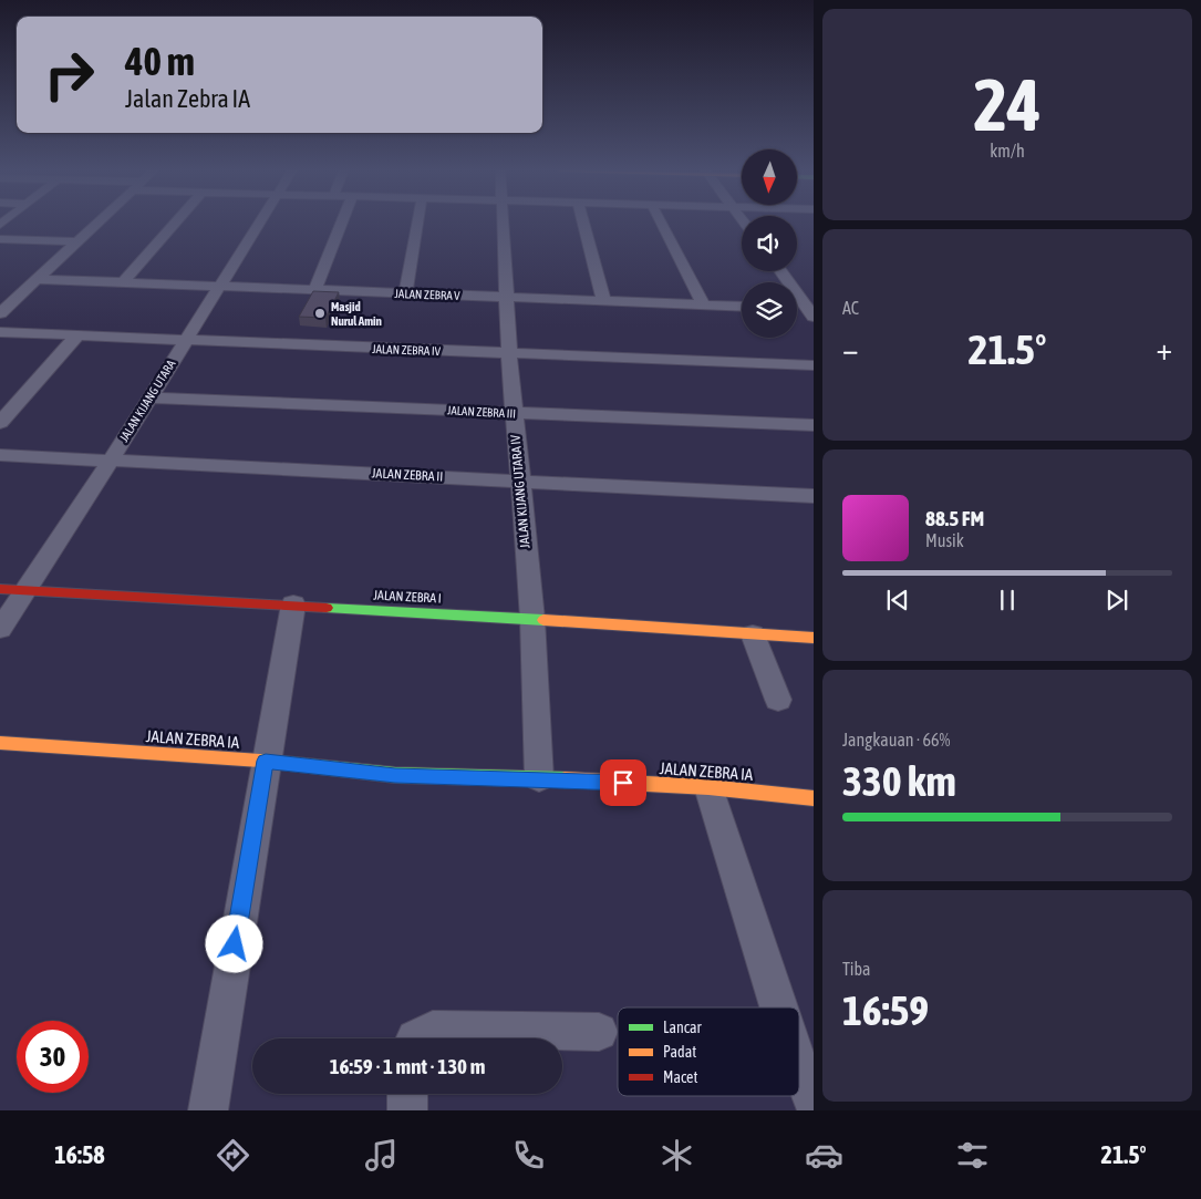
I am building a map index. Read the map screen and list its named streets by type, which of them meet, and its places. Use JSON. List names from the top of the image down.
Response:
{
  "streets": {
    "street": [
      "JALAN ZEBRA V",
      "JALAN ZEBRA IV",
      "JALAN KIJANG UTARA",
      "JALAN ZEBRA III",
      "JALAN ZEBRA II",
      "JALAN KIJANG UTARA IV",
      "JALAN ZEBRA I",
      "JALAN ZEBRA IA"
    ]
  },
  "crossings": [
    ["JALAN ZEBRA V", "JALAN KIJANG UTARA"],
    ["JALAN ZEBRA V", "JALAN KIJANG UTARA IV"],
    ["JALAN ZEBRA IV", "JALAN KIJANG UTARA"],
    ["JALAN ZEBRA IV", "JALAN KIJANG UTARA IV"],
    ["JALAN KIJANG UTARA", "JALAN ZEBRA III"],
    ["JALAN KIJANG UTARA", "JALAN ZEBRA II"],
    ["JALAN KIJANG UTARA", "JALAN ZEBRA I"],
    ["JALAN ZEBRA III", "JALAN KIJANG UTARA IV"],
    ["JALAN ZEBRA II", "JALAN KIJANG UTARA IV"],
    ["JALAN KIJANG UTARA IV", "JALAN ZEBRA I"],
    ["JALAN KIJANG UTARA IV", "JALAN ZEBRA IA"]
  ],
  "places": ["Masjid Nurul Amin"],
  "legend": ["Lancar", "Padat", "Macet"],
  "north": "bottom",
  "page": {
    "tile": [
      ["24", "km/h"],
      "AC",
      ["Jangkauan · 66%", "330 km"],
      ["Tiba", "16:59"]
    ],
    "turn": ["40 m", "Jalan Zebra IA"],
    "heat": ["−", "21.5°", "+"],
    "song": ["88.5 FM", "Musik"],
    "limit": "30",
    "trip": "16:59 · 1 mnt · 130 m",
    "tabs": ["16:58", "21.5°"]
  }
}
